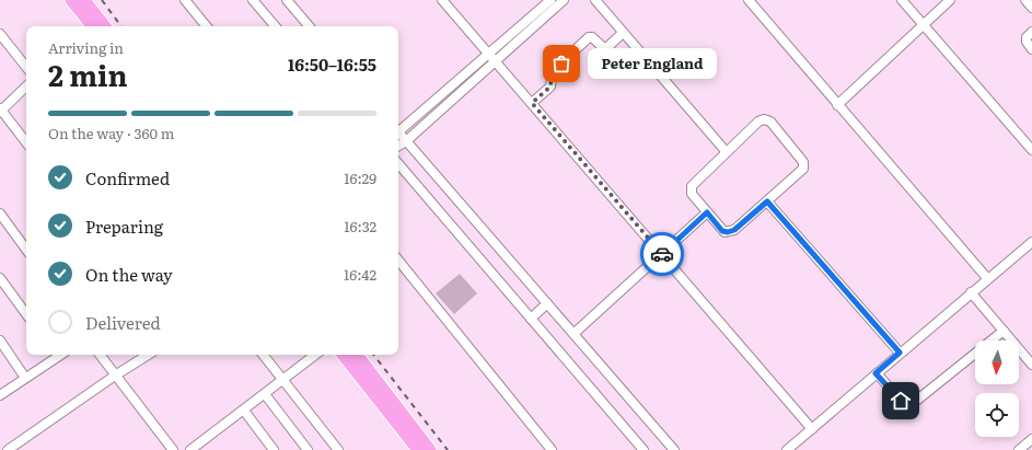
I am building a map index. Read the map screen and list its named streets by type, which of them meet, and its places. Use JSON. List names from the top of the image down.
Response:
{
  "places": ["Peter England"],
  "north": "bottom",
  "page": {
    "heading": ["2 min", "Arriving in", "16:50–16:55"],
    "bubble": "Peter England",
    "bar": "On the way · 360 m",
    "list": [
      ["Confirmed", "16:29"],
      ["Preparing", "16:32"],
      ["On the way", "16:42"],
      "Delivered"
    ]
  }
}
